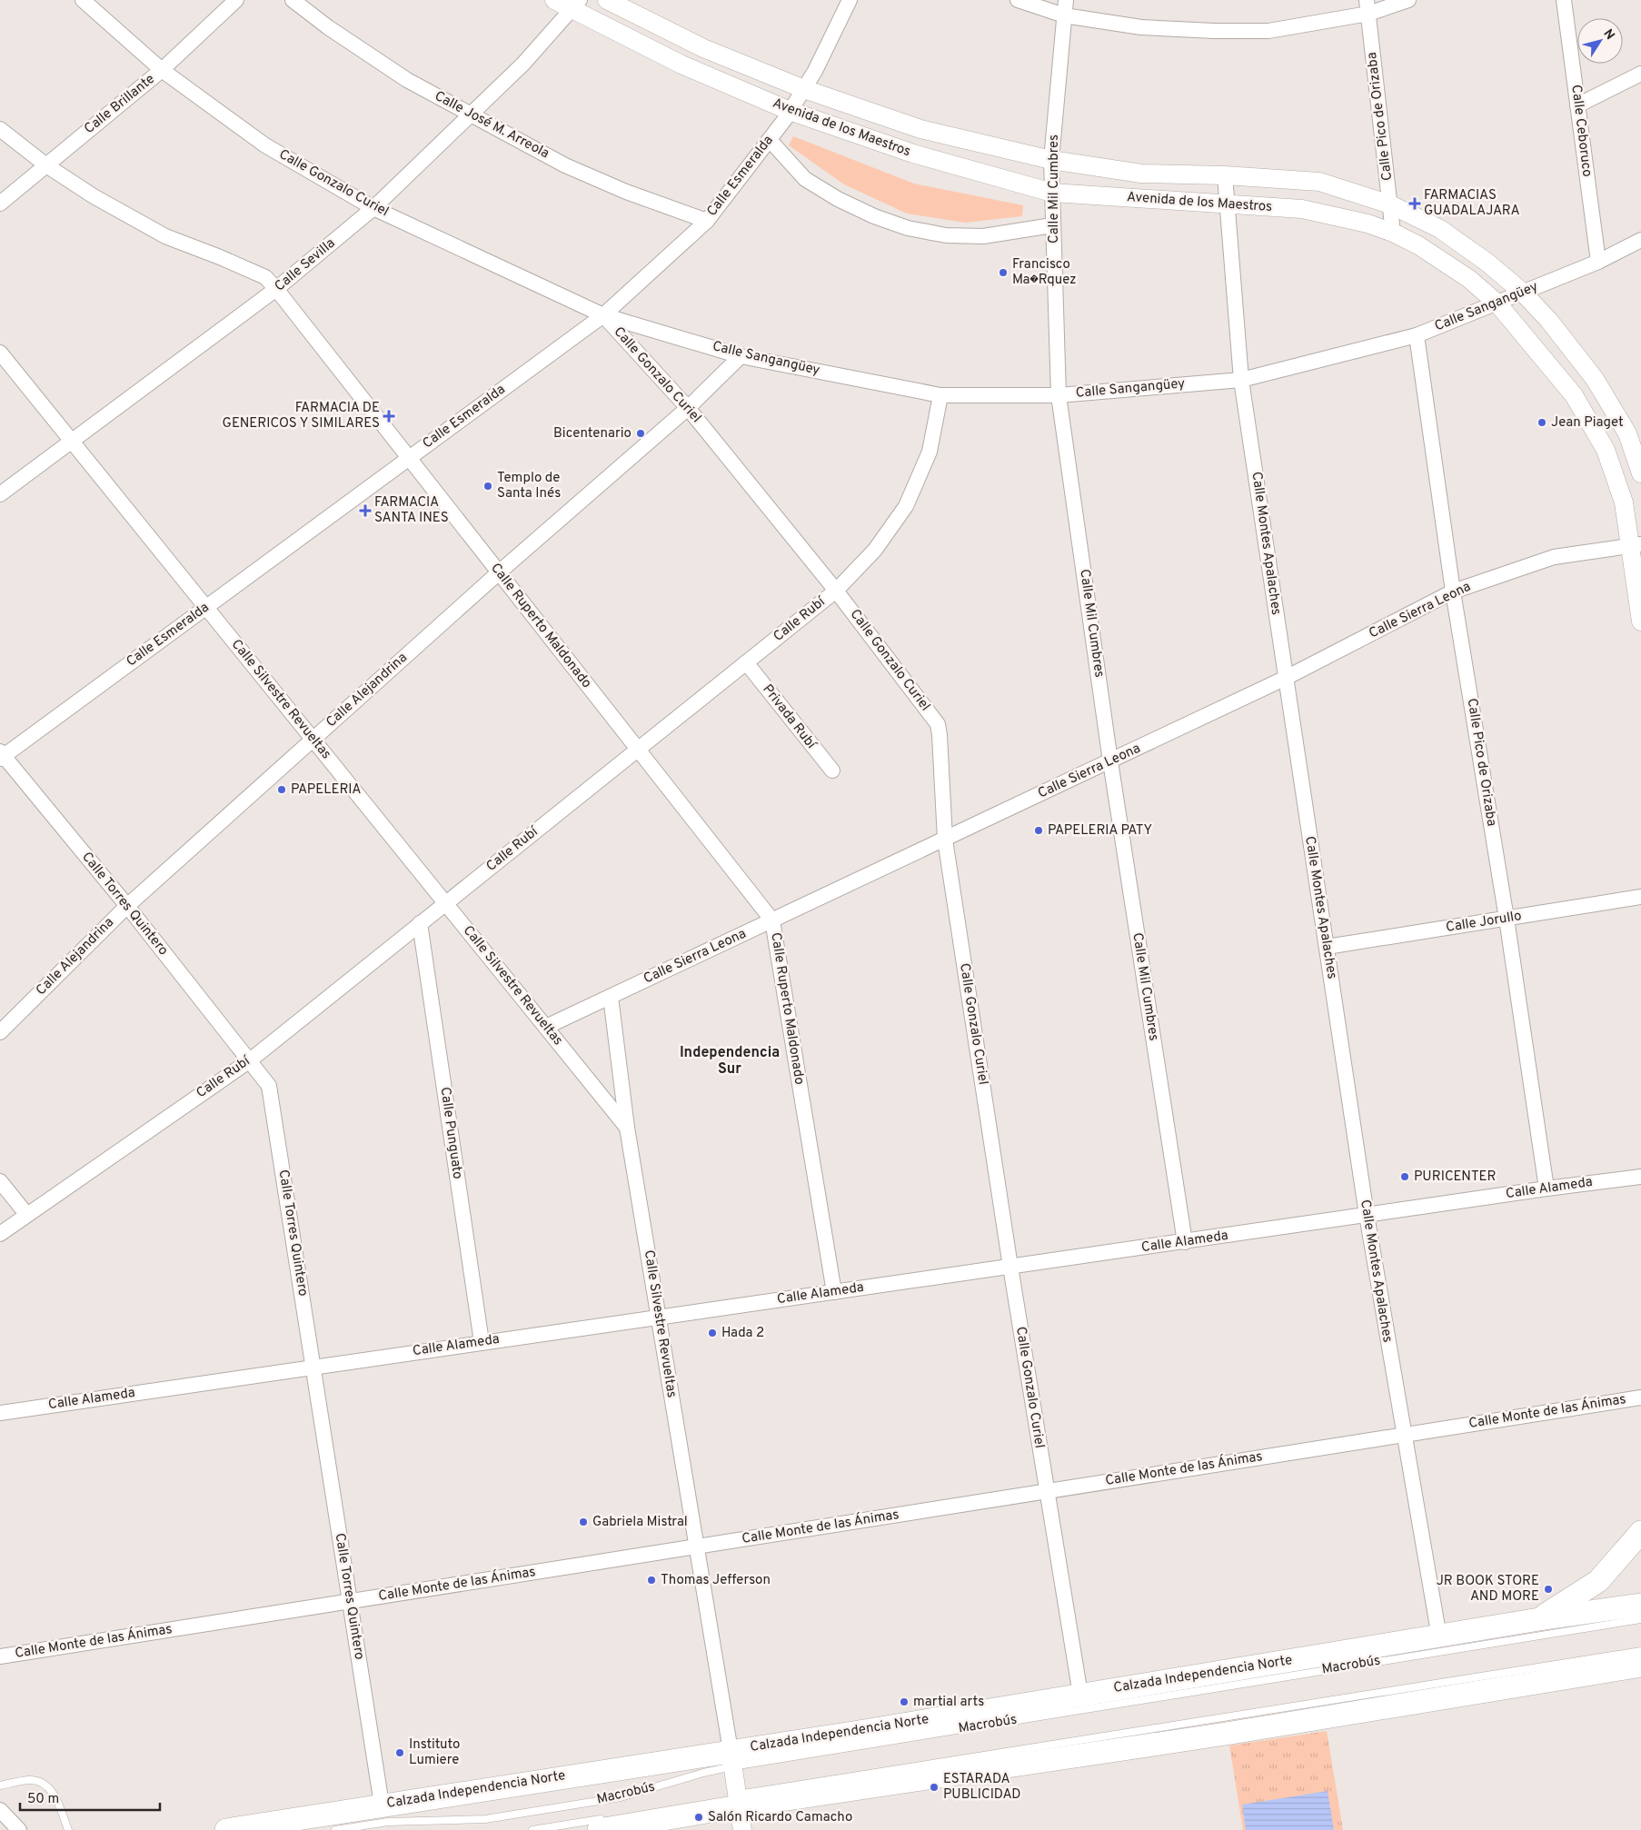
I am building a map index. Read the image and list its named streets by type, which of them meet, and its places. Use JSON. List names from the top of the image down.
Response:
{
  "streets": {
    "main road": ["Calzada Independencia Norte"],
    "street": [
      "Calle Brillante",
      "Calle Pico de Orizaba",
      "Calle José M. Arreola",
      "Avenida de los Maestros",
      "Calle Ceboruco",
      "Calle Esmeralda",
      "Calle Gonzalo Curiel",
      "Calle Mil Cumbres",
      "Calle Sevilla",
      "Calle Sangangüey",
      "Calle Montes Apalaches",
      "Calle Sierra Leona",
      "Calle Rubí",
      "Calle Ruperto Maldonado",
      "Calle Alejandrina",
      "Calle Silvestre Revueltas",
      "Privada Rubí",
      "Calle Torres Quintero",
      "Calle Jorullo",
      "Calle Punguato",
      "Calle Alameda",
      "Calle Monte de las Ánimas"
    ],
    "lane": ["Macrobús"]
  },
  "crossings": [
    ["Calle Brillante", "Calle Gonzalo Curiel"],
    ["Calle Brillante", "Calle Ruperto Maldonado"],
    ["Calle Pico de Orizaba", "Avenida de los Maestros"],
    ["Calle Pico de Orizaba", "Calle Sangangüey"],
    ["Calle Pico de Orizaba", "Calle Sierra Leona"],
    ["Calle Pico de Orizaba", "Calle Jorullo"],
    ["Calle Pico de Orizaba", "Calle Alameda"],
    ["Calle José M. Arreola", "Calle Esmeralda"],
    ["Calle José M. Arreola", "Calle Sevilla"],
    ["Avenida de los Maestros", "Calle Esmeralda"],
    ["Avenida de los Maestros", "Calle Mil Cumbres"],
    ["Avenida de los Maestros", "Calle Sevilla"],
    ["Avenida de los Maestros", "Calle Sangangüey"],
    ["Avenida de los Maestros", "Calle Montes Apalaches"],
    ["Avenida de los Maestros", "Calle Sierra Leona"],
    ["Calle Ceboruco", "Calle Sangangüey"],
    ["Calle Esmeralda", "Calle Gonzalo Curiel"],
    ["Calle Esmeralda", "Calle Sangangüey"],
    ["Calle Esmeralda", "Calle Ruperto Maldonado"],
    ["Calle Esmeralda", "Calle Silvestre Revueltas"],
    ["Calle Esmeralda", "Calle Torres Quintero"],
    ["Calle Gonzalo Curiel", "Calle Sevilla"],
    ["Calle Gonzalo Curiel", "Calle Sangangüey"],
    ["Calle Gonzalo Curiel", "Calle Sierra Leona"],
    ["Calle Gonzalo Curiel", "Calle Rubí"],
    ["Calle Gonzalo Curiel", "Calle Alejandrina"],
    ["Calle Gonzalo Curiel", "Calle Alameda"],
    ["Calle Gonzalo Curiel", "Calle Monte de las Ánimas"],
    ["Calle Gonzalo Curiel", "Calzada Independencia Norte"],
    ["Calle Mil Cumbres", "Calle Sangangüey"],
    ["Calle Mil Cumbres", "Calle Sierra Leona"],
    ["Calle Mil Cumbres", "Calle Alameda"],
    ["Calle Sevilla", "Calle Ruperto Maldonado"],
    ["Calle Sevilla", "Calle Silvestre Revueltas"],
    ["Calle Sangangüey", "Calle Montes Apalaches"],
    ["Calle Sangangüey", "Calle Rubí"],
    ["Calle Sangangüey", "Calle Alejandrina"],
    ["Calle Montes Apalaches", "Calle Sierra Leona"],
    ["Calle Montes Apalaches", "Calle Jorullo"],
    ["Calle Montes Apalaches", "Calle Alameda"],
    ["Calle Montes Apalaches", "Calle Monte de las Ánimas"],
    ["Calle Montes Apalaches", "Calzada Independencia Norte"],
    ["Calle Sierra Leona", "Calle Ruperto Maldonado"],
    ["Calle Sierra Leona", "Calle Silvestre Revueltas"],
    ["Calle Rubí", "Calle Ruperto Maldonado"],
    ["Calle Rubí", "Calle Silvestre Revueltas"],
    ["Calle Rubí", "Privada Rubí"],
    ["Calle Rubí", "Calle Torres Quintero"],
    ["Calle Rubí", "Calle Punguato"],
    ["Calle Ruperto Maldonado", "Calle Alejandrina"],
    ["Calle Ruperto Maldonado", "Calle Alameda"],
    ["Calle Alejandrina", "Calle Silvestre Revueltas"],
    ["Calle Alejandrina", "Calle Torres Quintero"],
    ["Calle Silvestre Revueltas", "Calle Alameda"],
    ["Calle Silvestre Revueltas", "Calle Monte de las Ánimas"],
    ["Calle Silvestre Revueltas", "Macrobús"],
    ["Calle Silvestre Revueltas", "Calzada Independencia Norte"],
    ["Calle Torres Quintero", "Calle Alameda"],
    ["Calle Torres Quintero", "Calle Monte de las Ánimas"],
    ["Calle Torres Quintero", "Calzada Independencia Norte"],
    ["Calle Punguato", "Calle Alameda"],
    ["Macrobús", "Calzada Independencia Norte"]
  ],
  "districts": ["Independencia Sur"],
  "places": {
    "health": ["FARMACIAS GUADALAJARA", "FARMACIA DE GENERICOS Y SIMILARES", "FARMACIA SANTA INES"],
    "other": [
      "Francisco Ma�Rquez",
      "Jean Piaget",
      "Bicentenario",
      "Templo de Santa Inés",
      "PAPELERIA",
      "PAPELERIA PATY",
      "PURICENTER",
      "Hada 2",
      "Gabriela Mistral",
      "Thomas Jefferson",
      "JR BOOK STORE AND MORE",
      "martial arts",
      "Instituto Lumiere",
      "ESTARADA PUBLICIDAD",
      "Salón Ricardo Camacho"
    ]
  },
  "scale_bar": "50 m",
  "north": "top right"
}
